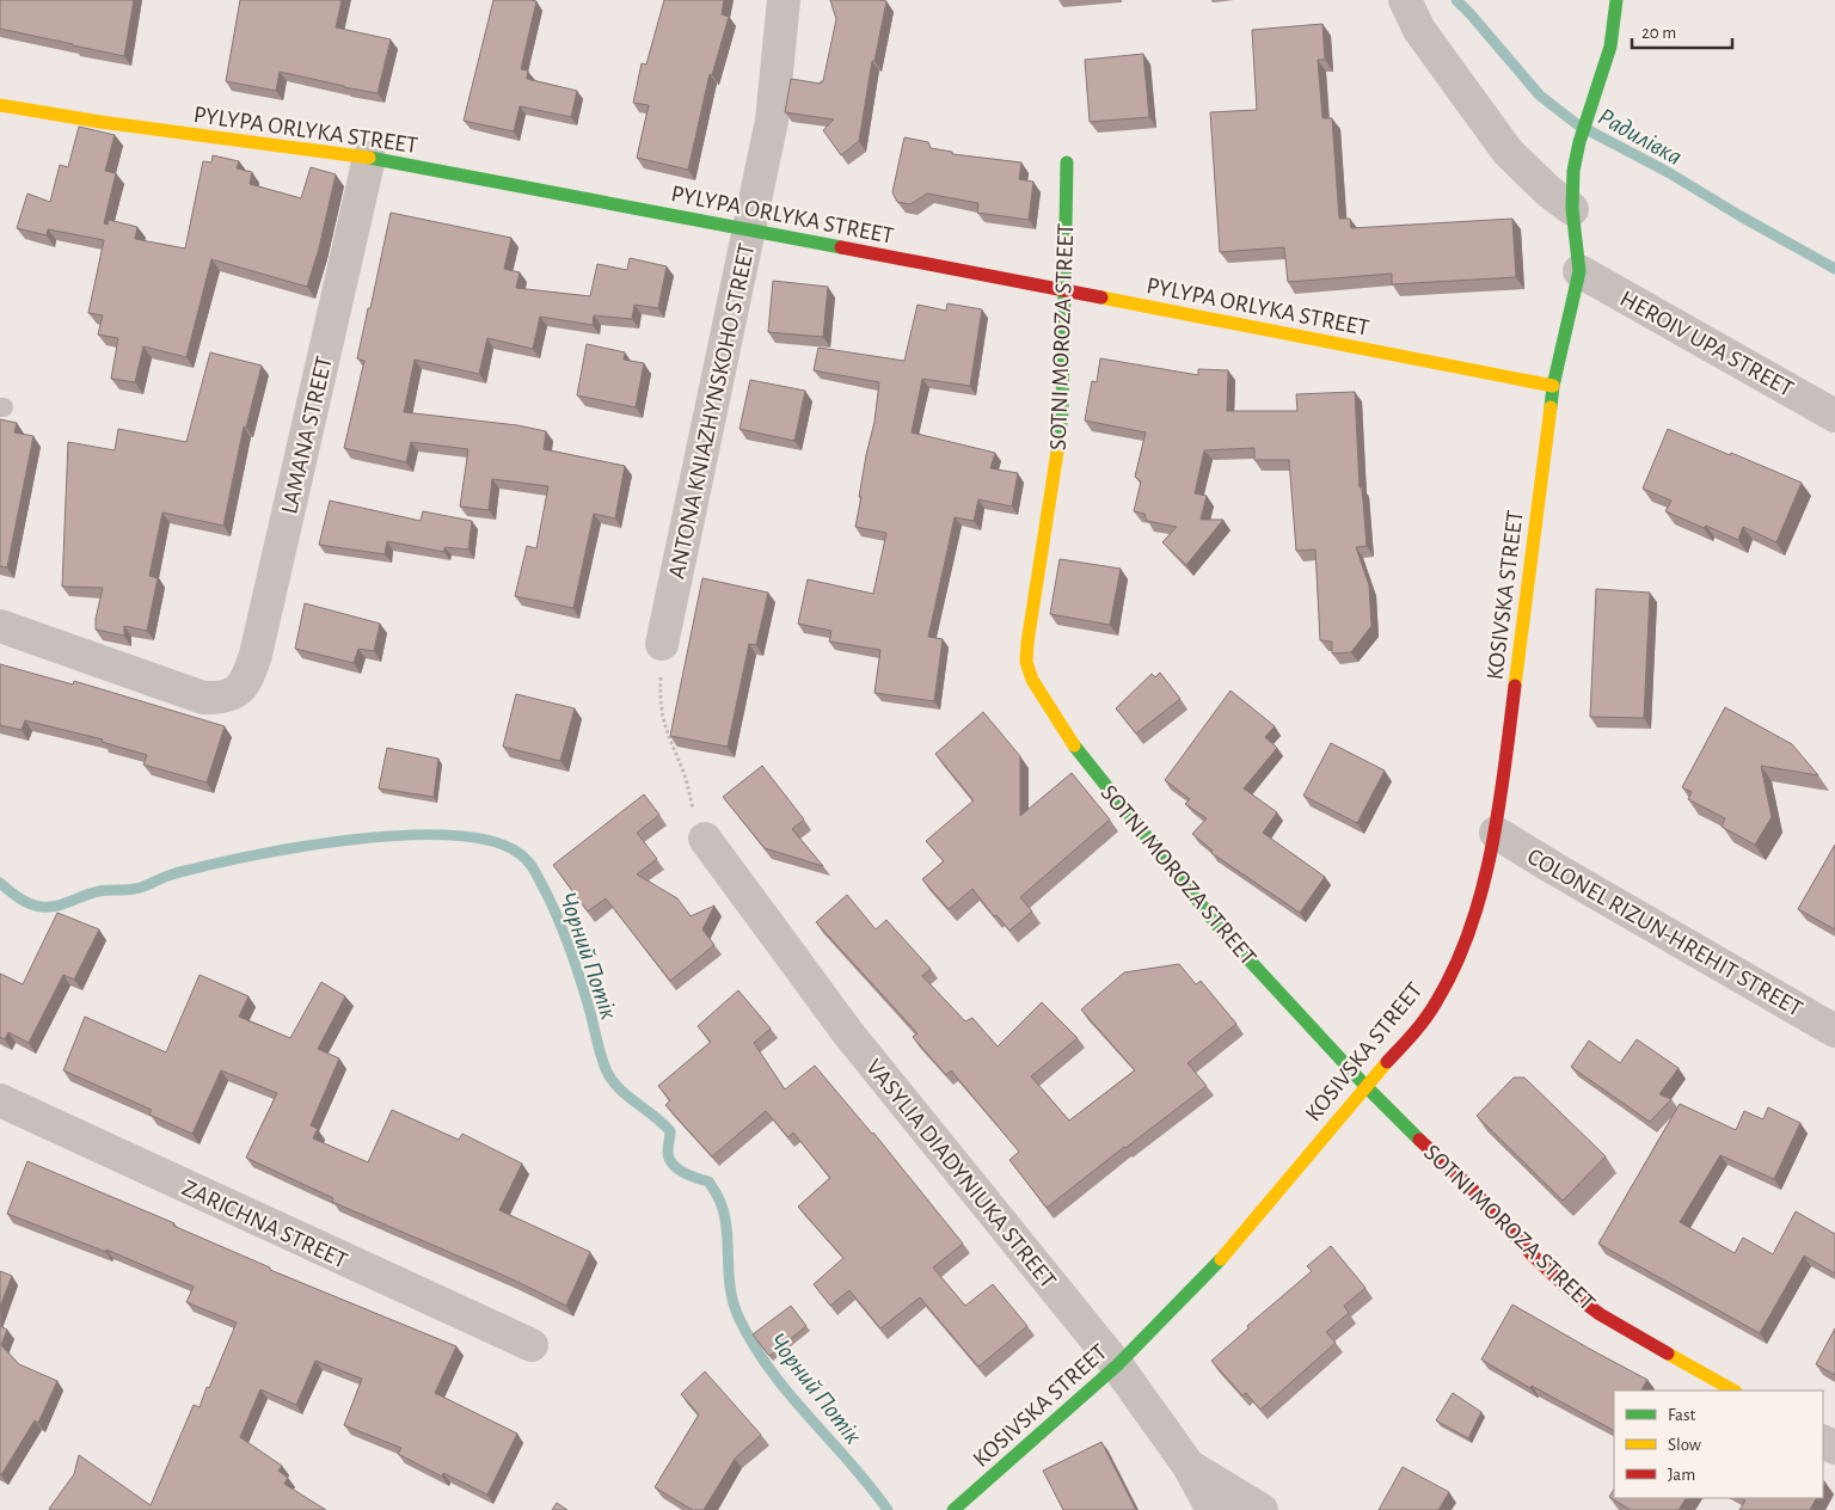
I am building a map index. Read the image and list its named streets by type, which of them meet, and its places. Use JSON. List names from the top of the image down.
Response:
{
  "streets": {
    "street": [
      "PYLYPA ORLYKA STREET",
      "SOTNI MOROZA STREET",
      "HEROIV UPA STREET",
      "ANTONA KNIAZHYNSKOHO STREET",
      "LAMANA STREET",
      "KOSIVSKA STREET",
      "COLONEL RIZUN-HREHIT STREET",
      "VASYLIA DIADYNIUKA STREET",
      "ZARICHNA STREET"
    ]
  },
  "crossings": [
    ["PYLYPA ORLYKA STREET", "SOTNI MOROZA STREET"],
    ["PYLYPA ORLYKA STREET", "ANTONA KNIAZHYNSKOHO STREET"],
    ["PYLYPA ORLYKA STREET", "LAMANA STREET"],
    ["PYLYPA ORLYKA STREET", "KOSIVSKA STREET"],
    ["SOTNI MOROZA STREET", "KOSIVSKA STREET"],
    ["HEROIV UPA STREET", "KOSIVSKA STREET"],
    ["KOSIVSKA STREET", "COLONEL RIZUN-HREHIT STREET"],
    ["KOSIVSKA STREET", "VASYLIA DIADYNIUKA STREET"]
  ],
  "water": ["Радилівка", "Чорний Потік"],
  "legend": ["Fast", "Slow", "Jam"],
  "scale_bar": "20 m"
}
